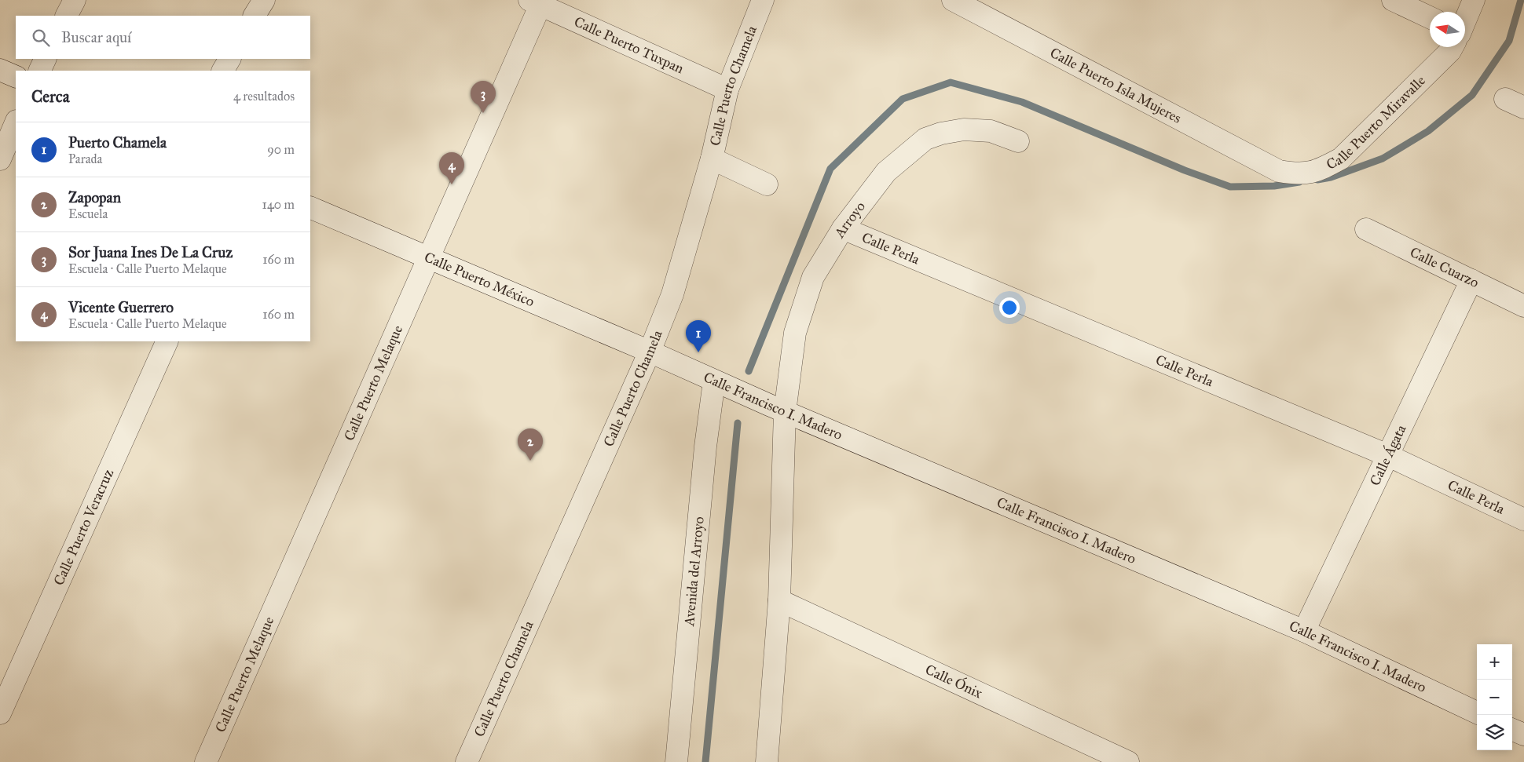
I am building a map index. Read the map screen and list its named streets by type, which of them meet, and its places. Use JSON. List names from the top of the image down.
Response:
{
  "streets": {
    "street": [
      "Calle Puerto Tuxpan",
      "Calle Puerto Isla Mujeres",
      "Calle Puerto Chamela",
      "Calle Puerto Miravalle",
      "Arroyo",
      "Calle Perla",
      "Calle Cuarzo",
      "Calle Puerto México",
      "Calle Puerto Melaque",
      "Calle Francisco I. Madero",
      "Calle Ágata",
      "Calle Puerto Veracruz",
      "Avenida del Arroyo",
      "Calle Ónix"
    ]
  },
  "crossings": [
    ["Calle Puerto Tuxpan", "Calle Puerto Chamela"],
    ["Calle Puerto Tuxpan", "Calle Puerto Melaque"],
    ["Calle Puerto Isla Mujeres", "Calle Puerto Miravalle"],
    ["Calle Puerto Chamela", "Calle Puerto México"],
    ["Calle Puerto Chamela", "Calle Francisco I. Madero"],
    ["Arroyo", "Calle Perla"],
    ["Arroyo", "Calle Francisco I. Madero"],
    ["Calle Perla", "Calle Ágata"],
    ["Calle Cuarzo", "Calle Ágata"],
    ["Calle Puerto México", "Calle Puerto Melaque"],
    ["Calle Puerto México", "Calle Francisco I. Madero"],
    ["Calle Francisco I. Madero", "Calle Ágata"],
    ["Calle Francisco I. Madero", "Avenida del Arroyo"]
  ],
  "north": "left",
  "page": {
    "search": "Buscar aquí",
    "heading": ["Cerca", "4 resultados"],
    "pins": [
      "3",
      "4",
      "1",
      "2"
    ],
    "list": [
      {
        "mark": "1",
        "name": "Puerto Chamela",
        "note": "Parada",
        "value": "90 m"
      },
      {
        "mark": "2",
        "name": "Zapopan",
        "note": "Escuela",
        "value": "140 m"
      },
      {
        "mark": "3",
        "name": "Sor Juana Ines De La Cruz",
        "note": "Escuela · Calle Puerto Melaque",
        "value": "160 m"
      },
      {
        "mark": "4",
        "name": "Vicente Guerrero",
        "note": "Escuela · Calle Puerto Melaque",
        "value": "160 m"
      }
    ],
    "map_buttons": ["+", "−"]
  }
}
